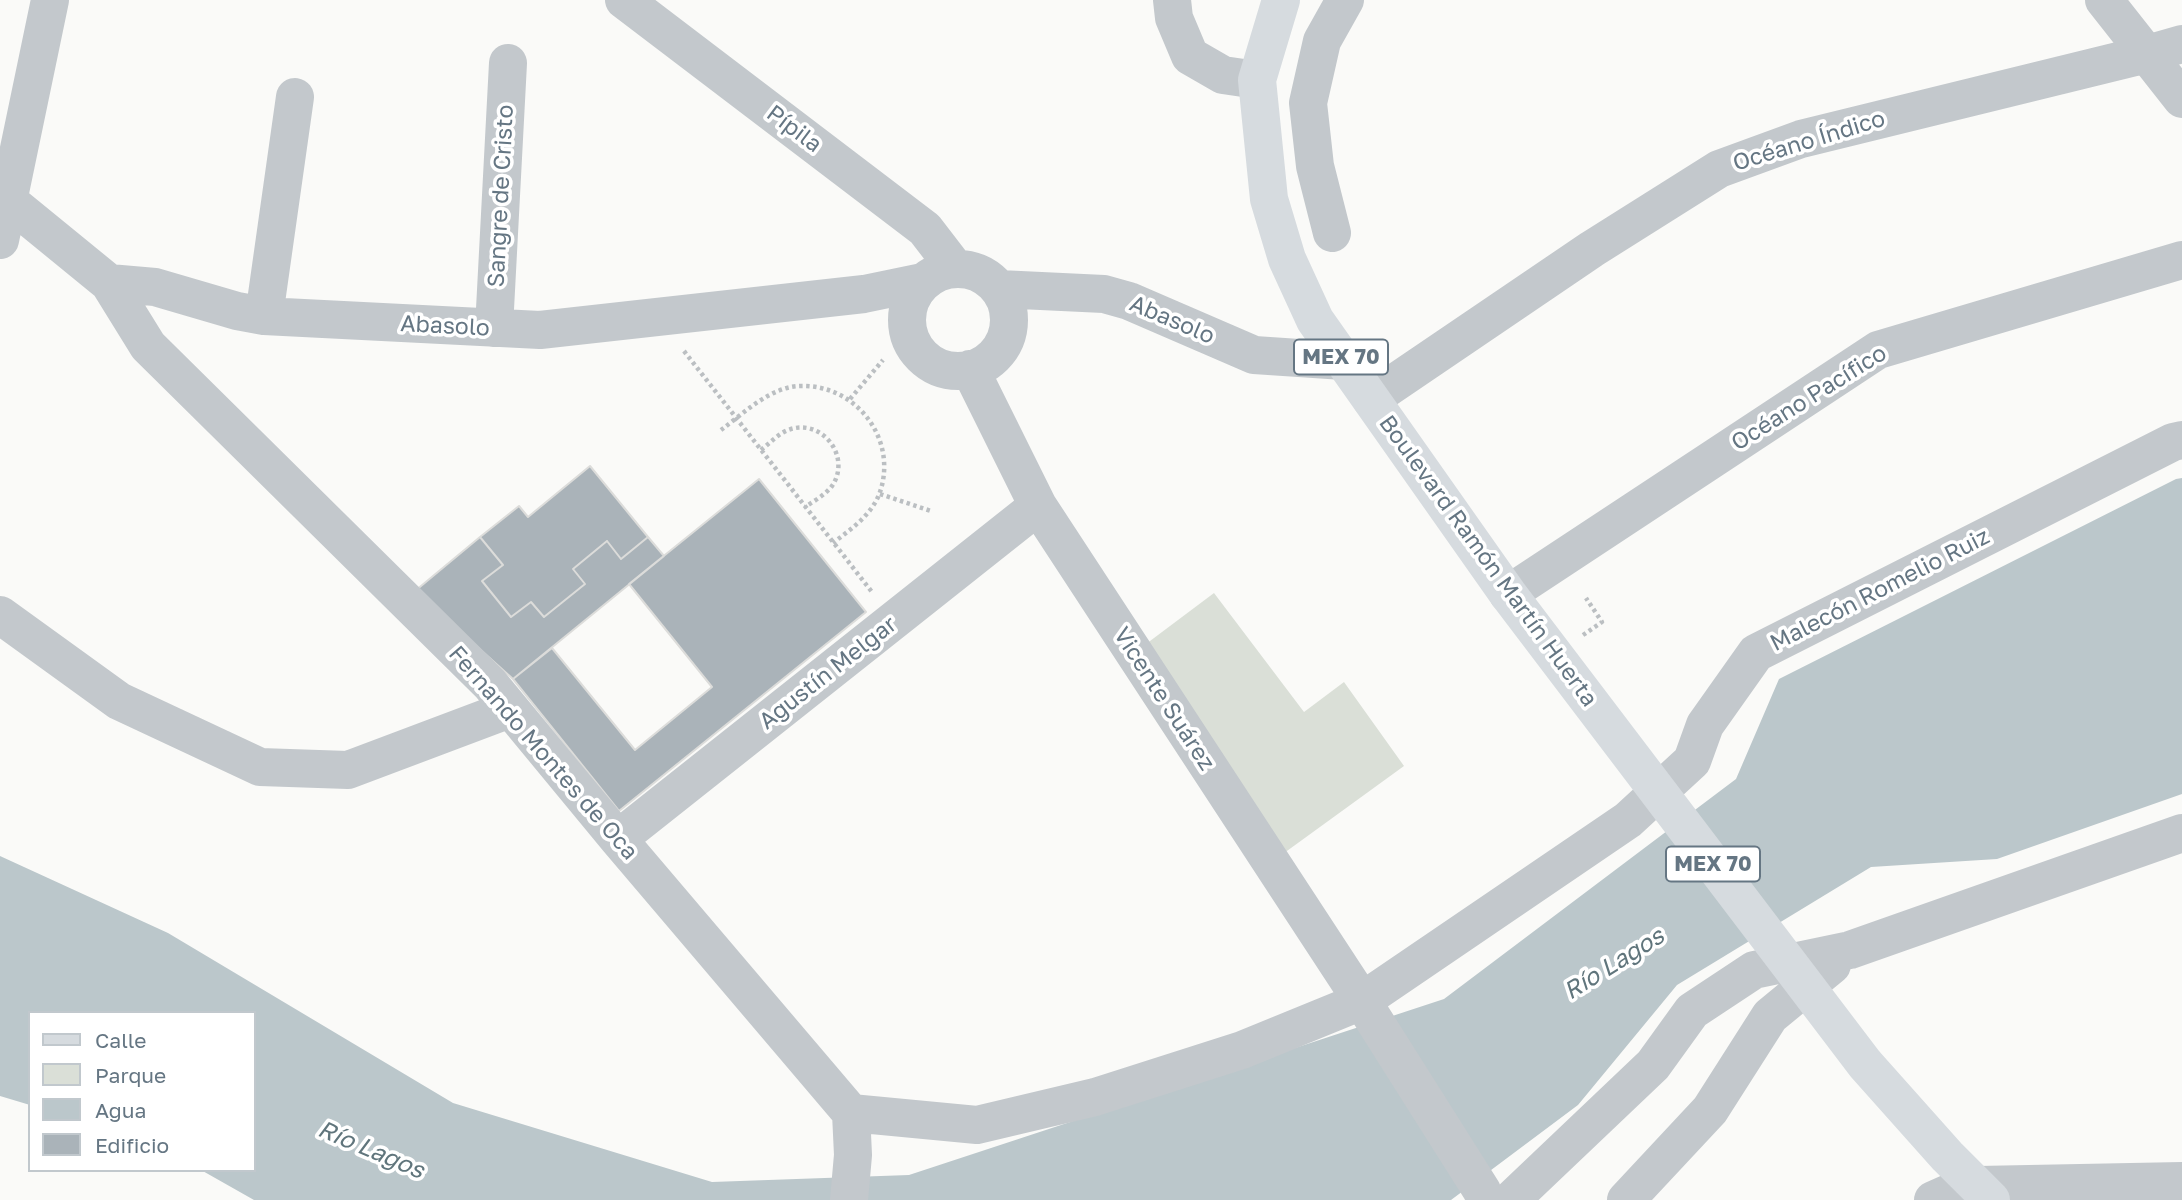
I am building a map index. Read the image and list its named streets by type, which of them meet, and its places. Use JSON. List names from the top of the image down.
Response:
{
  "streets": {
    "main road": ["MEX 70", "Boulevard Ramón Martín Huerta"],
    "street": [
      "Pípila",
      "Océano Índico",
      "Sangre de Cristo",
      "Abasolo",
      "Océano Pacífico",
      "Malecón Romelio Ruiz",
      "Agustín Melgar",
      "Vicente Suárez",
      "Fernando Montes de Oca"
    ]
  },
  "crossings": [
    ["Pípila", "Abasolo"],
    ["Pípila", "Vicente Suárez"],
    ["Océano Índico", "Boulevard Ramón Martín Huerta"],
    ["Sangre de Cristo", "Abasolo"],
    ["Abasolo", "Boulevard Ramón Martín Huerta"],
    ["Abasolo", "Vicente Suárez"],
    ["Abasolo", "Fernando Montes de Oca"],
    ["Océano Pacífico", "Boulevard Ramón Martín Huerta"],
    ["Malecón Romelio Ruiz", "Vicente Suárez"],
    ["Malecón Romelio Ruiz", "Fernando Montes de Oca"],
    ["Agustín Melgar", "Vicente Suárez"],
    ["Agustín Melgar", "Fernando Montes de Oca"]
  ],
  "water": ["Río Lagos"],
  "legend": [
    "Calle",
    "Parque",
    "Agua",
    "Edificio"
  ]
}
